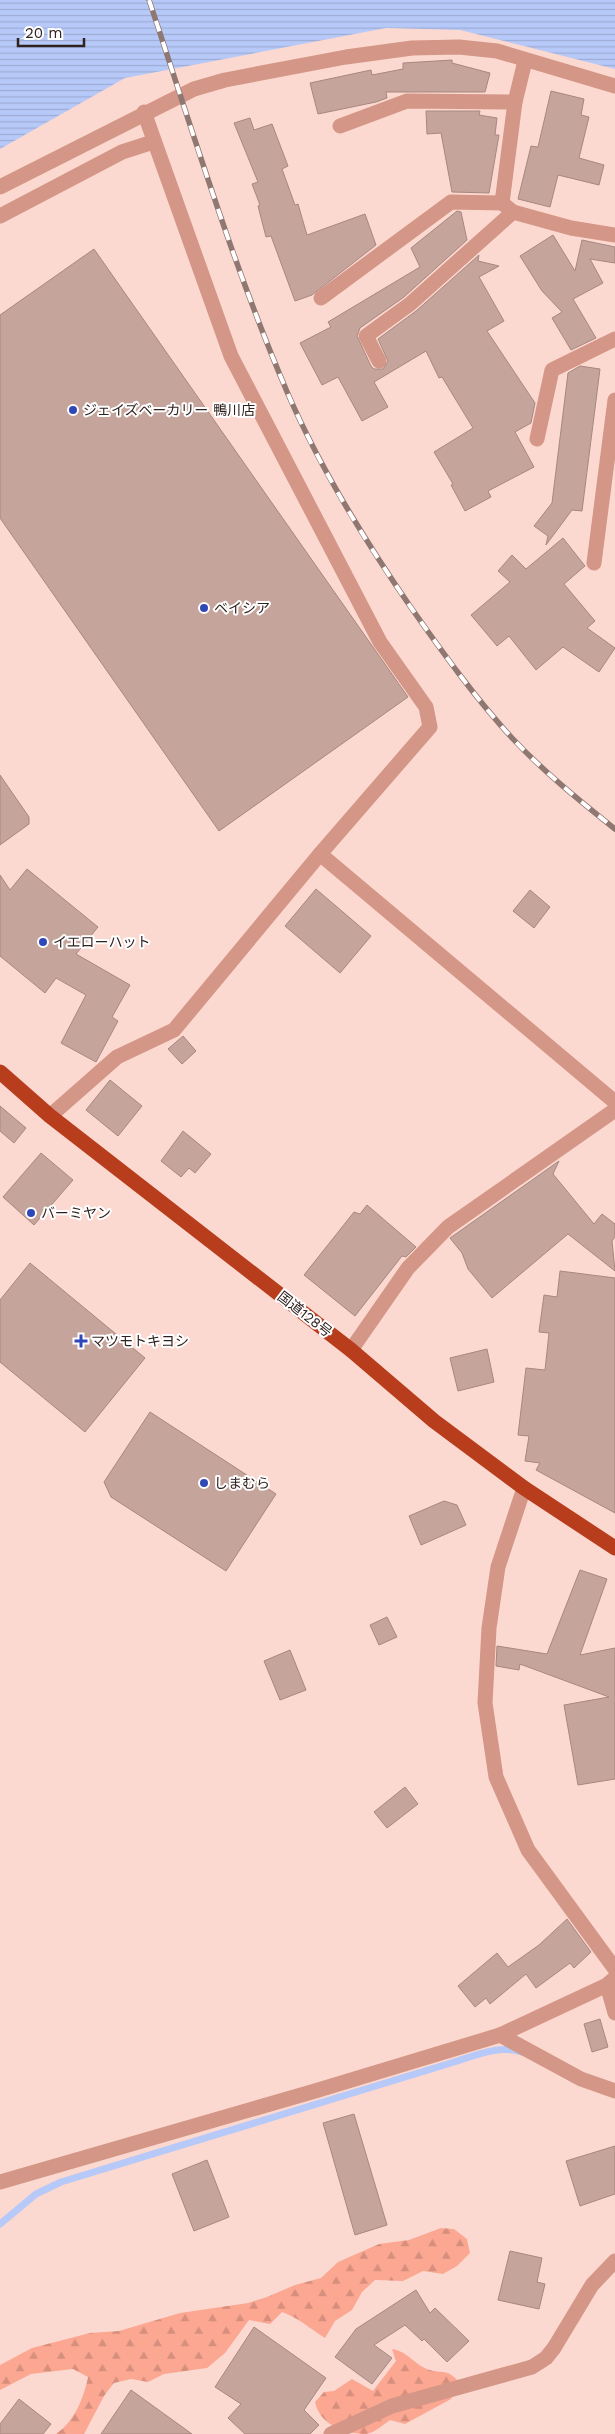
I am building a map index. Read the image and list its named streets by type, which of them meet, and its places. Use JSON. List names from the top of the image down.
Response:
{
  "streets": {
    "highway": ["国道128号"]
  },
  "places": {
    "other": [
      "ジェイズベーカリー 鴨川店",
      "ベイシア",
      "イエローハット",
      "バーミヤン",
      "しまむら"
    ],
    "health": ["マツモトキヨシ"]
  },
  "scale_bar": "20 m"
}
